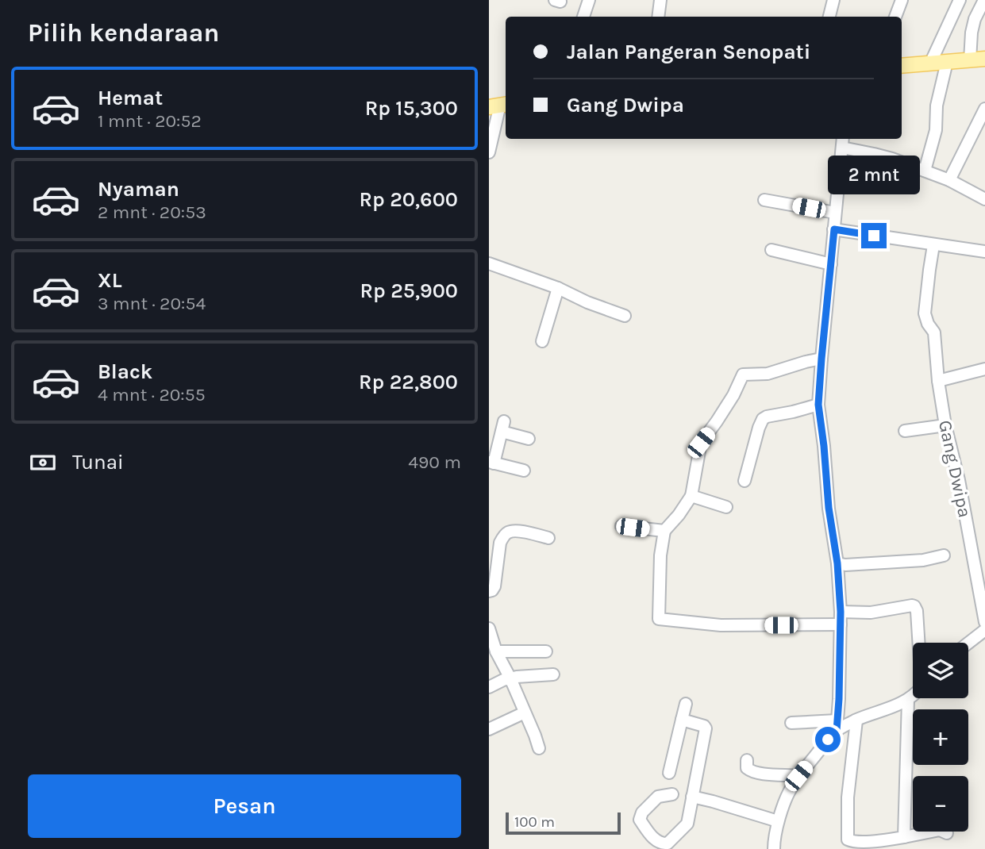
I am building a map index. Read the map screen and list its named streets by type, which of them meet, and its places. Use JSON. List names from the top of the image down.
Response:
{
  "streets": {
    "street": ["Gang Dwipa"]
  },
  "scale_bar": "100 m",
  "page": {
    "heading": "Pilih kendaraan",
    "banner": ["Jalan Pangeran Senopati", "Gang Dwipa"],
    "list": [
      {
        "name": "Hemat",
        "note": "1 mnt · 20:52",
        "value": "Rp 15,300"
      },
      {
        "name": "Nyaman",
        "note": "2 mnt · 20:53",
        "value": "Rp 20,600"
      },
      {
        "name": "XL",
        "note": "3 mnt · 20:54",
        "value": "Rp 25,900"
      },
      {
        "name": "Black",
        "note": "4 mnt · 20:55",
        "value": "Rp 22,800"
      }
    ],
    "bubble": "2 mnt",
    "pay": ["Tunai", "490 m"],
    "map_buttons": ["+", "−"],
    "buttons": "Pesan",
    "scale": "100 m"
  }
}
